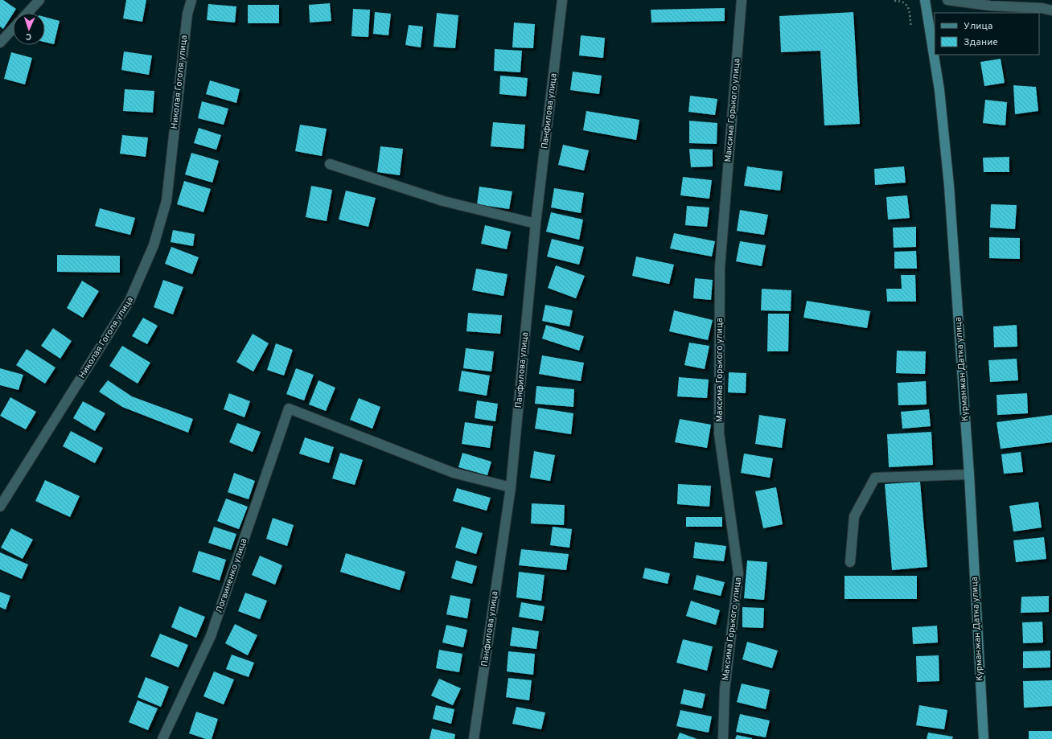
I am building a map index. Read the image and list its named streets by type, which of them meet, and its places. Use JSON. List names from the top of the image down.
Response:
{
  "streets": {
    "main road": ["Курманжан Датка улица"],
    "street": [
      "Николая Гоголя улица",
      "Максима Горького улица",
      "Панфилова улица",
      "Логвиненко улица"
    ]
  },
  "crossings": [
    ["Панфилова улица", "Логвиненко улица"]
  ],
  "legend": ["Улица", "Здание"],
  "north": "bottom"
}
